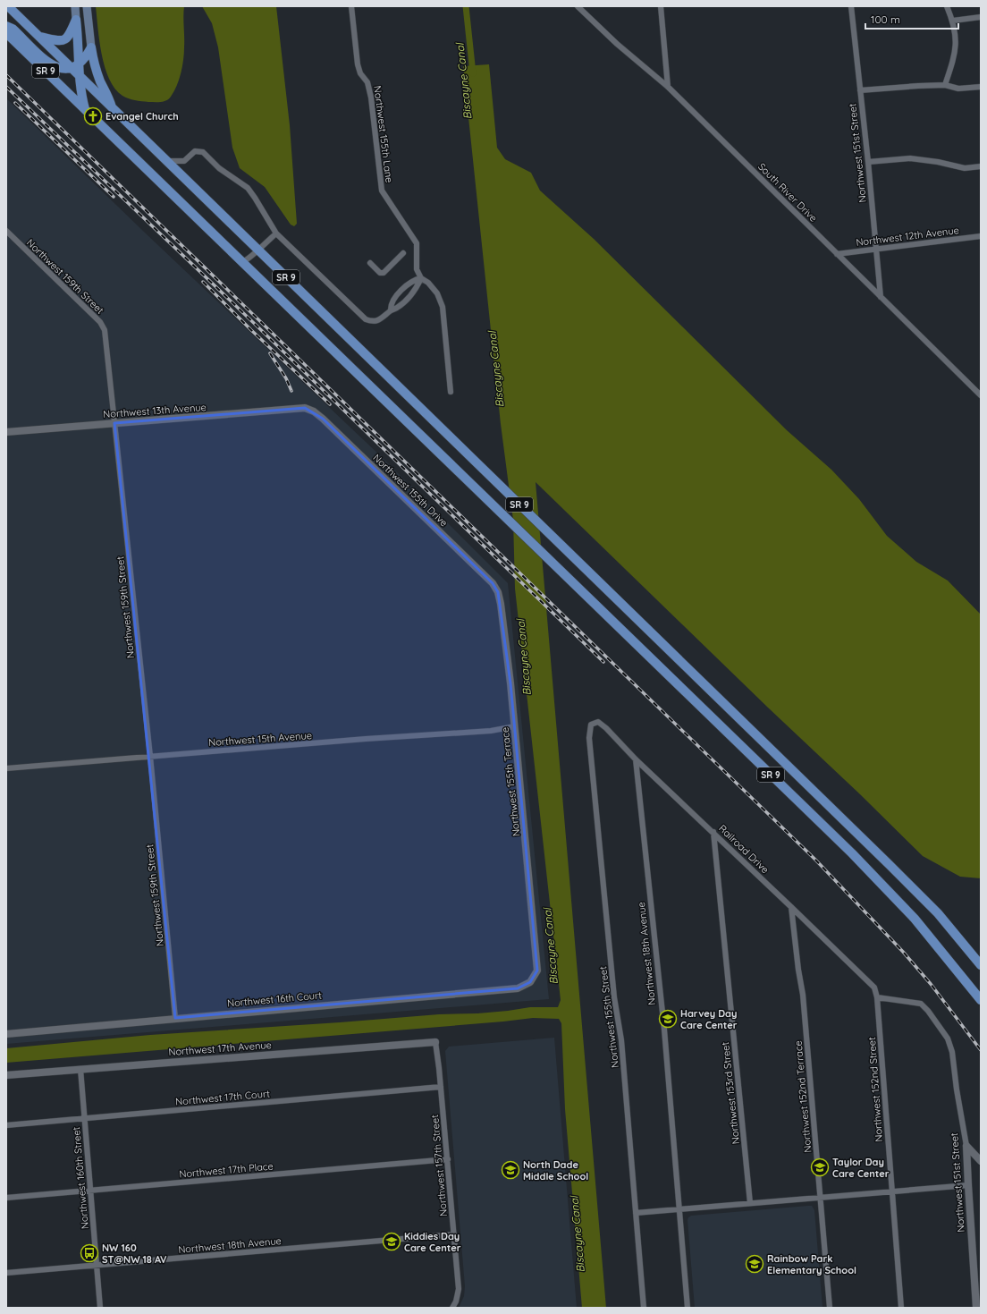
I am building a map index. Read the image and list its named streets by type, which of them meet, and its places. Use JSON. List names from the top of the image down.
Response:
{
  "streets": {
    "main road": ["SR 9"],
    "street": [
      "Northwest 155th Lane",
      "Northwest 151st Street",
      "South River Drive",
      "Northwest 12th Avenue",
      "Northwest 159th Street",
      "Northwest 13th Avenue",
      "Northwest 155th Drive",
      "Northwest 15th Avenue",
      "Northwest 155th Terrace",
      "Railroad Drive",
      "Northwest 18th Avenue",
      "Northwest 16th Court",
      "Northwest 155th Street",
      "Northwest 17th Avenue",
      "Northwest 152nd Street",
      "Northwest 153rd Street",
      "Northwest 152nd Terrace",
      "Northwest 17th Court",
      "Northwest 157th Street",
      "Northwest 17th Place",
      "Northwest 160th Street"
    ]
  },
  "crossings": [
    ["Northwest 151st Street", "South River Drive"],
    ["Northwest 151st Street", "Northwest 12th Avenue"],
    ["Northwest 151st Street", "Railroad Drive"],
    ["Northwest 151st Street", "Northwest 152nd Street"],
    ["South River Drive", "Northwest 12th Avenue"],
    ["Northwest 159th Street", "Northwest 13th Avenue"],
    ["Northwest 159th Street", "Northwest 15th Avenue"],
    ["Northwest 159th Street", "Northwest 16th Court"],
    ["Northwest 13th Avenue", "Northwest 155th Drive"],
    ["Northwest 155th Drive", "Northwest 155th Terrace"],
    ["Northwest 15th Avenue", "Northwest 155th Terrace"],
    ["Northwest 155th Terrace", "Northwest 16th Court"],
    ["Railroad Drive", "Northwest 18th Avenue"],
    ["Railroad Drive", "Northwest 155th Street"],
    ["Railroad Drive", "Northwest 152nd Street"],
    ["Railroad Drive", "Northwest 153rd Street"],
    ["Railroad Drive", "Northwest 152nd Terrace"],
    ["Northwest 18th Avenue", "Northwest 157th Street"],
    ["Northwest 18th Avenue", "Northwest 160th Street"],
    ["Northwest 17th Avenue", "Northwest 157th Street"],
    ["Northwest 17th Avenue", "Northwest 160th Street"],
    ["Northwest 17th Court", "Northwest 157th Street"],
    ["Northwest 17th Court", "Northwest 160th Street"],
    ["Northwest 157th Street", "Northwest 17th Place"],
    ["Northwest 17th Place", "Northwest 160th Street"]
  ],
  "water": ["Biscayne Canal"],
  "places": {
    "church": ["Evangel Church"],
    "school or university": [
      "Harvey Day Care Center",
      "Taylor Day Care Center",
      "North Dade Middle School",
      "Kiddies Day Care Center",
      "Rainbow Park Elementary School"
    ],
    "bus stop": ["NW 160 ST@NW 18 AV"]
  },
  "scale_bar": "100 m"
}
